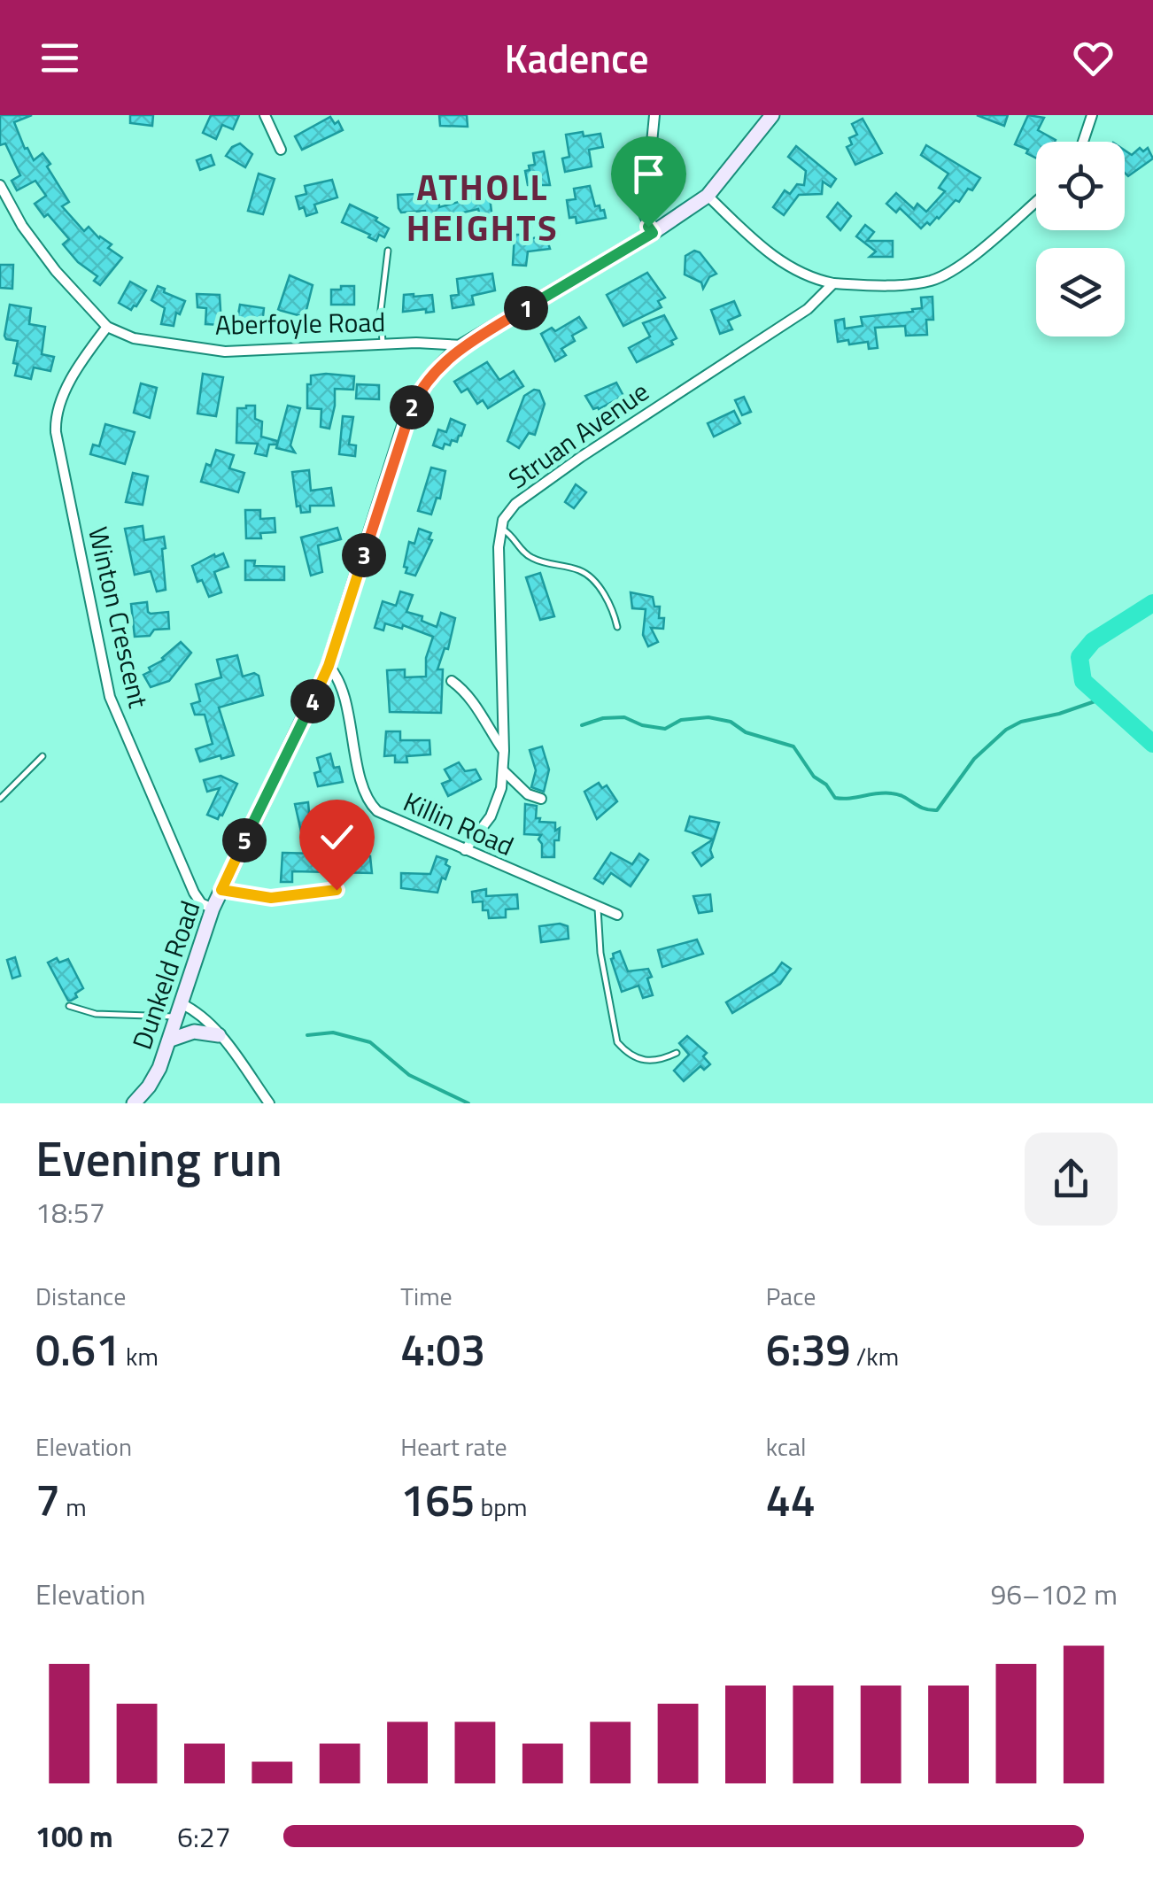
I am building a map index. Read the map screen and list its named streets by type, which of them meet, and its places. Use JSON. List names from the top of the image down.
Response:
{
  "streets": {
    "main road": ["Dunkeld Road"],
    "street": [
      "Aberfoyle Road",
      "Struan Avenue",
      "Winton Crescent",
      "Killin Road"
    ]
  },
  "crossings": [
    ["Aberfoyle Road", "Winton Crescent"],
    ["Aberfoyle Road", "Dunkeld Road"],
    ["Struan Avenue", "Killin Road"],
    ["Winton Crescent", "Dunkeld Road"],
    ["Killin Road", "Dunkeld Road"]
  ],
  "districts": ["ATHOLL HEIGHTS"],
  "page": {
    "header": "Kadence",
    "pins": [
      "1",
      "2",
      "3",
      "4",
      "5"
    ],
    "heading": ["Evening run", "18:57"],
    "stats": [
      ["Distance", "0.61 km"],
      ["Time", "4:03"],
      ["Pace", "6:39 /km"],
      ["Elevation", "7 m"],
      ["Heart rate", "165 bpm"],
      ["kcal", "44"]
    ],
    "chart": ["Elevation", "96–102 m"],
    "list": [
      {
        "name": "100 m",
        "note": "6:27"
      }
    ]
  }
}
